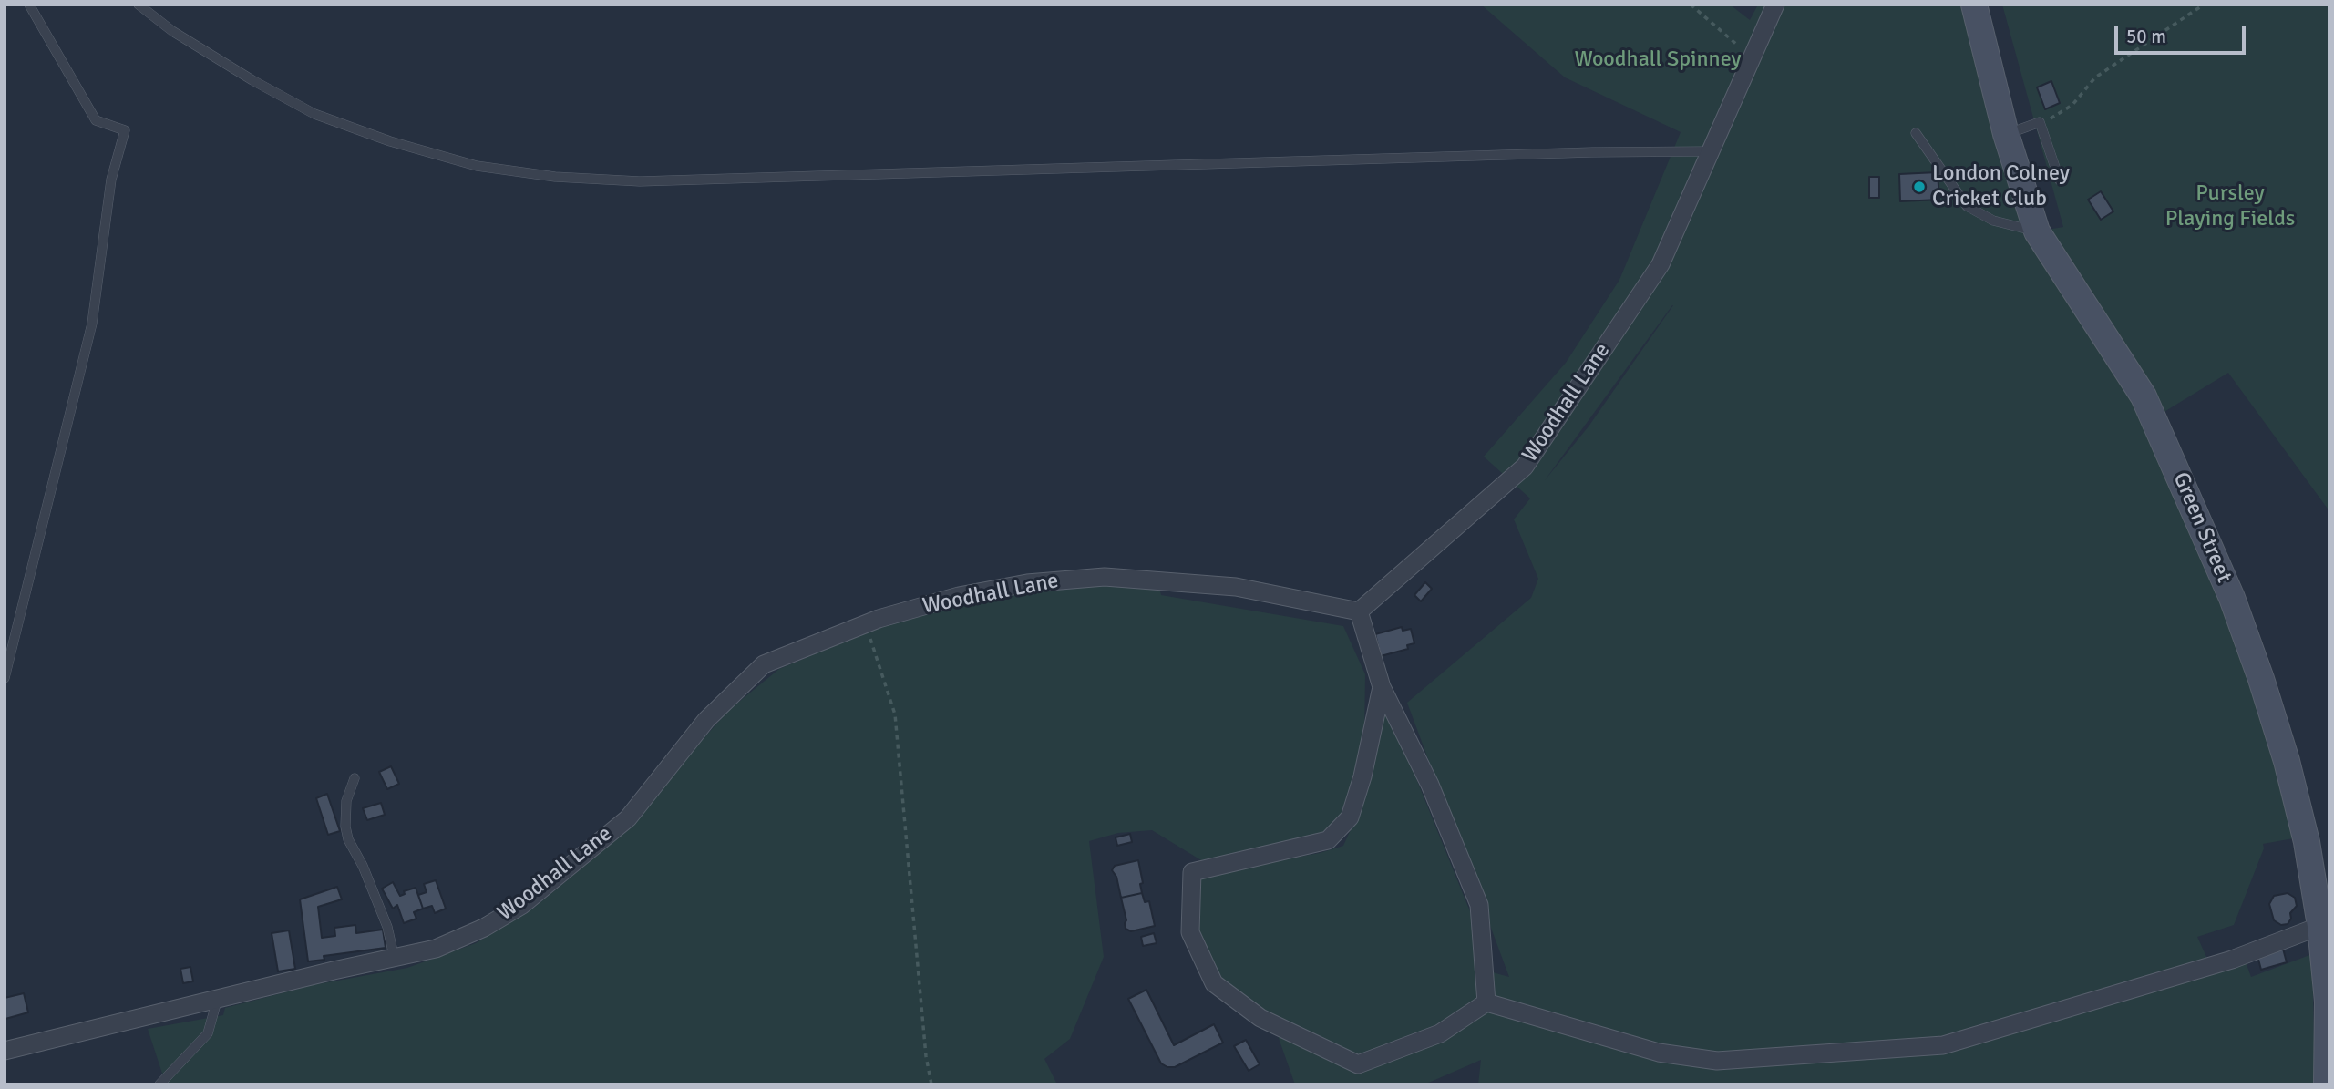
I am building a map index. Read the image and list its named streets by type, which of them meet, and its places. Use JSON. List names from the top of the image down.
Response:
{
  "streets": {
    "main road": ["Green Street"],
    "street": ["Woodhall Lane"]
  },
  "parks": ["Woodhall Spinney", "Pursley Playing Fields"],
  "places": ["London Colney Cricket Club"],
  "scale_bar": "50 m"
}
